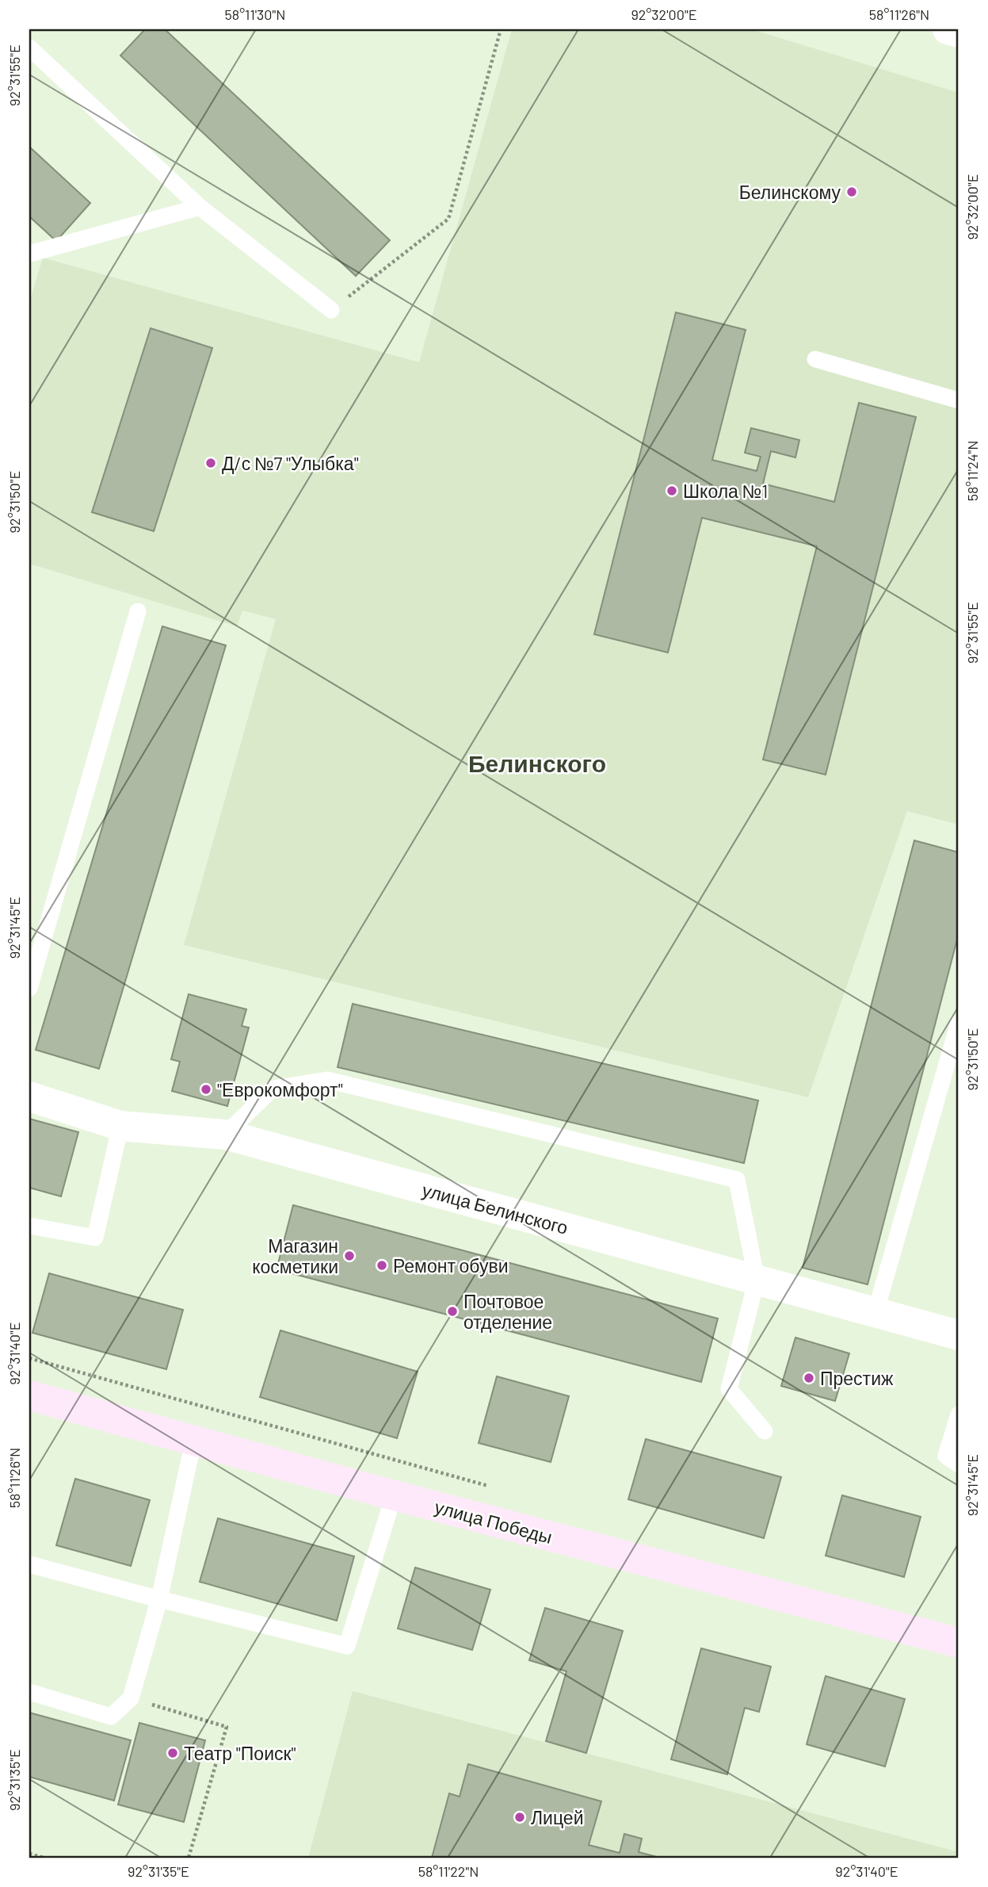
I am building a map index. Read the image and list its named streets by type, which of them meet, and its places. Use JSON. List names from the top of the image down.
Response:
{
  "streets": {
    "street": ["улица Белинского", "улица Победы"]
  },
  "districts": ["Белинского"],
  "places": [
    "Белинскому",
    "Д/с №7 \"Улыбка\"",
    "Школа №1",
    "\"Еврокомфорт\"",
    "Магазин косметики",
    "Ремонт обуви",
    "Почтовое отделение",
    "Престиж",
    "Театр \"Поиск\"",
    "Лицей"
  ],
  "coordinates": [
    "58°11'30\"N",
    "92°32'00\"E",
    "58°11'26\"N",
    "92°31'55\"E",
    "58°11'24\"N",
    "92°31'50\"E",
    "92°31'45\"E",
    "92°31'40\"E",
    "92°31'35\"E",
    "58°11'22\"N"
  ]
}
